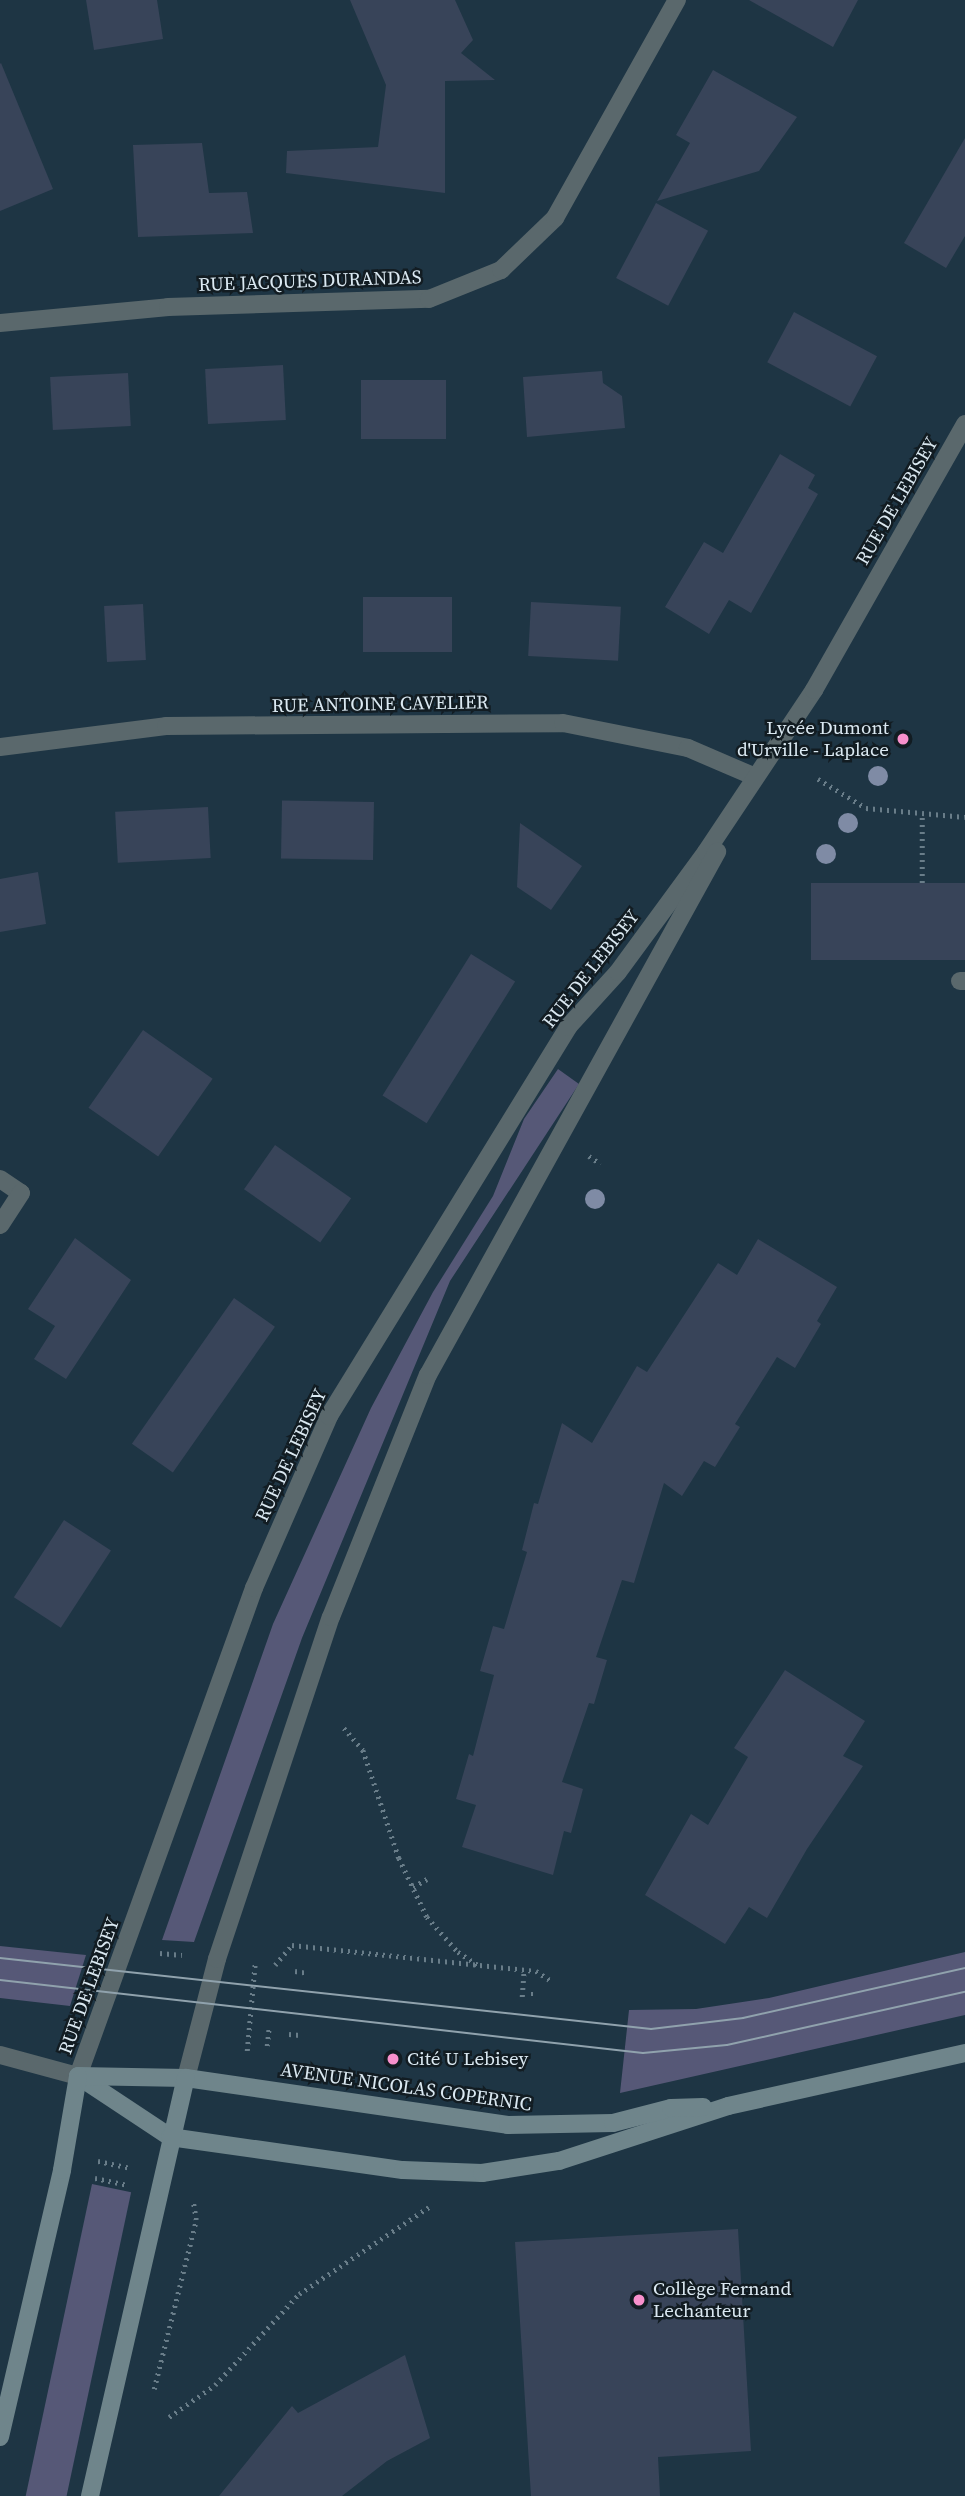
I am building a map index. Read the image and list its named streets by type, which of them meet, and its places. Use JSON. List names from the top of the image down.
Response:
{
  "streets": {
    "main road": ["RUE DE LEBISEY", "AVENUE NICOLAS COPERNIC"],
    "street": ["RUE JACQUES DURANDAS", "RUE ANTOINE CAVELIER"]
  },
  "crossings": [
    ["RUE DE LEBISEY", "RUE ANTOINE CAVELIER"],
    ["RUE DE LEBISEY", "AVENUE NICOLAS COPERNIC"]
  ],
  "places": ["Lycée Dumont d'Urville - Laplace", "Cité U Lebisey", "Collège Fernand Lechanteur"]
}
